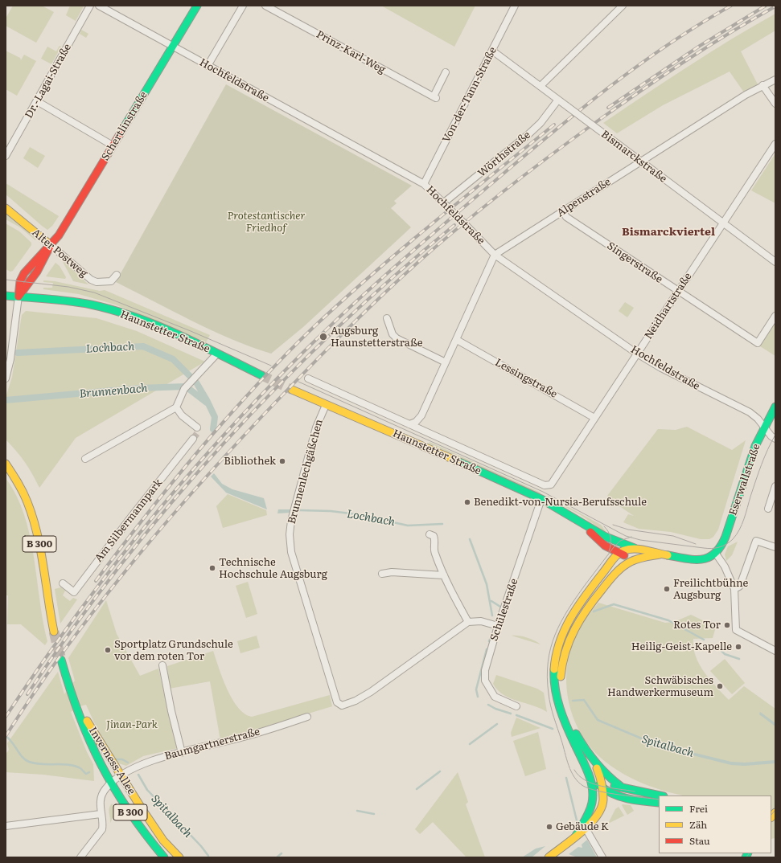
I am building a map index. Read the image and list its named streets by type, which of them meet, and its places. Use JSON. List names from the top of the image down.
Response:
{
  "streets": {
    "main road": [
      "Schertlinstraße",
      "Alter Postweg",
      "Haunstetter Straße",
      "Eserwallstraße",
      "B 300",
      "Inverness-Allee"
    ],
    "street": [
      "Prinz-Karl-Weg",
      "Hochfeldstraße",
      "Dr.-Lagai-Straße",
      "Von-der-Tann-Straße",
      "Wörthstraße",
      "Bismarckstraße",
      "Alpenstraße",
      "Singerstraße",
      "Neidhartstraße",
      "Lessingstraße",
      "Brunnenlechgäßchen",
      "Am Silbermannpark",
      "Schülestraße",
      "Baumgartnerstraße"
    ]
  },
  "crossings": [
    ["Hochfeldstraße", "Von-der-Tann-Straße"],
    ["Hochfeldstraße", "Schertlinstraße"],
    ["Hochfeldstraße", "Wörthstraße"],
    ["Hochfeldstraße", "Alpenstraße"],
    ["Hochfeldstraße", "Neidhartstraße"],
    ["Hochfeldstraße", "Eserwallstraße"],
    ["Von-der-Tann-Straße", "Bismarckstraße"],
    ["Schertlinstraße", "Alter Postweg"],
    ["Schertlinstraße", "Haunstetter Straße"],
    ["Wörthstraße", "Bismarckstraße"],
    ["Bismarckstraße", "Alpenstraße"],
    ["Bismarckstraße", "Neidhartstraße"],
    ["Alpenstraße", "Singerstraße"],
    ["Singerstraße", "Neidhartstraße"],
    ["Neidhartstraße", "Haunstetter Straße"],
    ["Neidhartstraße", "Lessingstraße"],
    ["Haunstetter Straße", "Brunnenlechgäßchen"],
    ["Haunstetter Straße", "Schülestraße"],
    ["Baumgartnerstraße", "Inverness-Allee"]
  ],
  "districts": ["Bismarckviertel"],
  "water": ["Lochbach", "Brunnenbach", "Spitalbach"],
  "parks": ["Protestantischer Friedhof", "Jinan-Park"],
  "places": [
    "Augsburg Haunstetterstraße",
    "Bibliothek",
    "Benedikt-von-Nursia-Berufsschule",
    "Technische Hochschule Augsburg",
    "Freilichtbühne Augsburg",
    "Rotes Tor",
    "Heilig-Geist-Kapelle",
    "Sportplatz Grundschule vor dem roten Tor",
    "Schwäbisches Handwerkermuseum",
    "Gebäude K"
  ],
  "legend": ["Frei", "Zäh", "Stau"]
}
